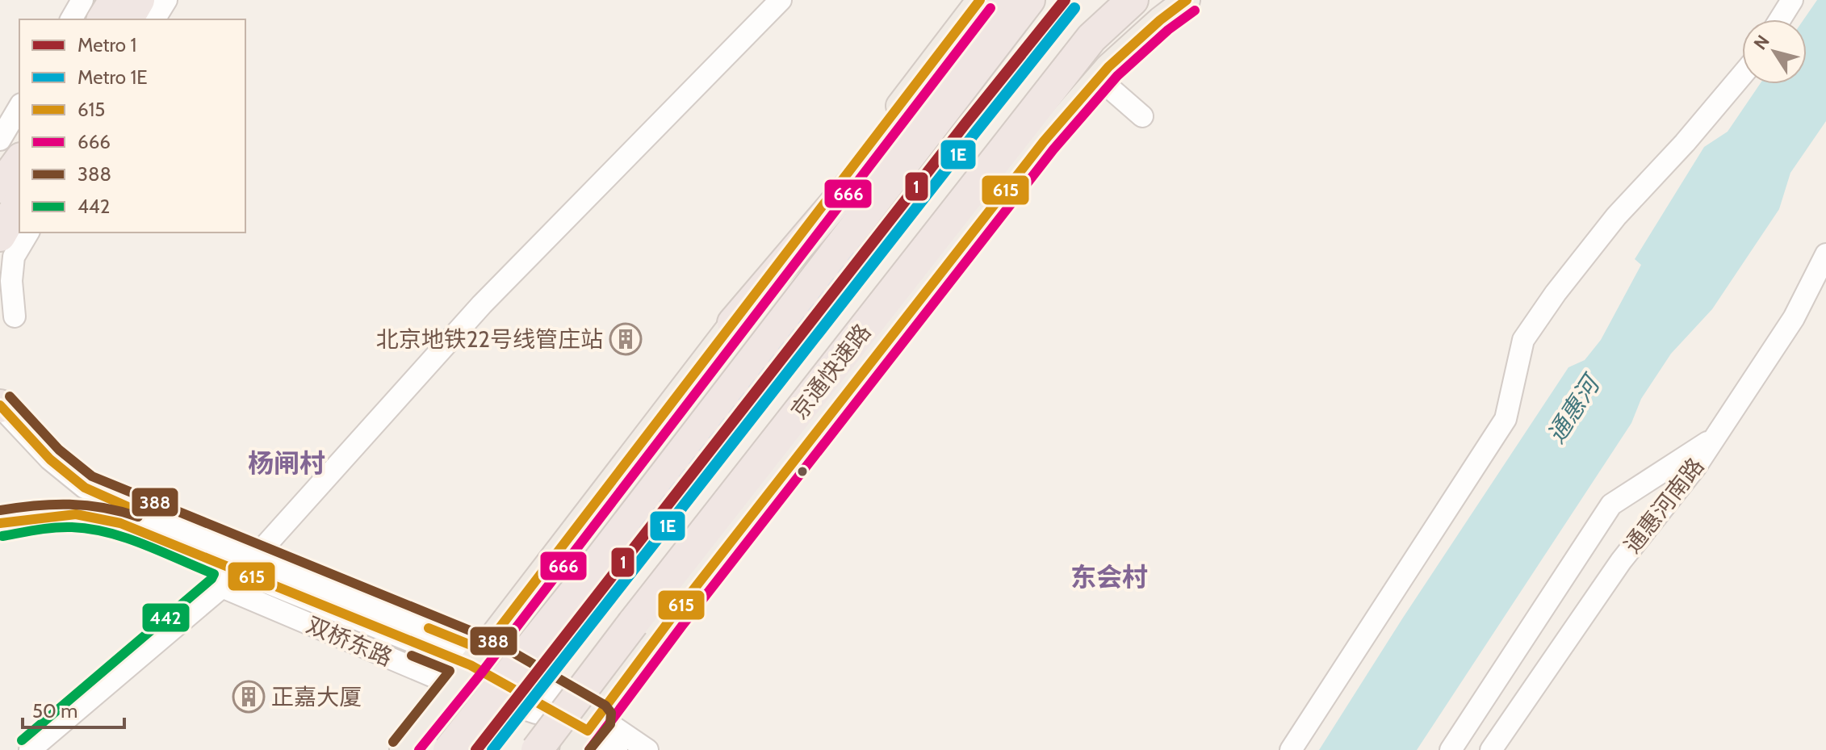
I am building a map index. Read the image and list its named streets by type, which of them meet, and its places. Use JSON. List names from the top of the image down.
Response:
{
  "streets": {
    "highway": ["京通快速路"],
    "street": ["通惠河南路", "双桥东路"]
  },
  "districts": ["杨闸村", "东会村"],
  "water": ["通惠河"],
  "places": {
    "building": ["北京地铁22号线管庄站", "正嘉大厦"]
  },
  "lines": [
    "metro line 1",
    "transit line 615",
    "metro line 1E",
    "transit line 666",
    "transit line 388",
    "transit line 442"
  ],
  "legend": [
    "Metro 1",
    "Metro 1E",
    "615",
    "666",
    "388",
    "442"
  ],
  "scale_bar": "50 m",
  "north": "top left"
}
